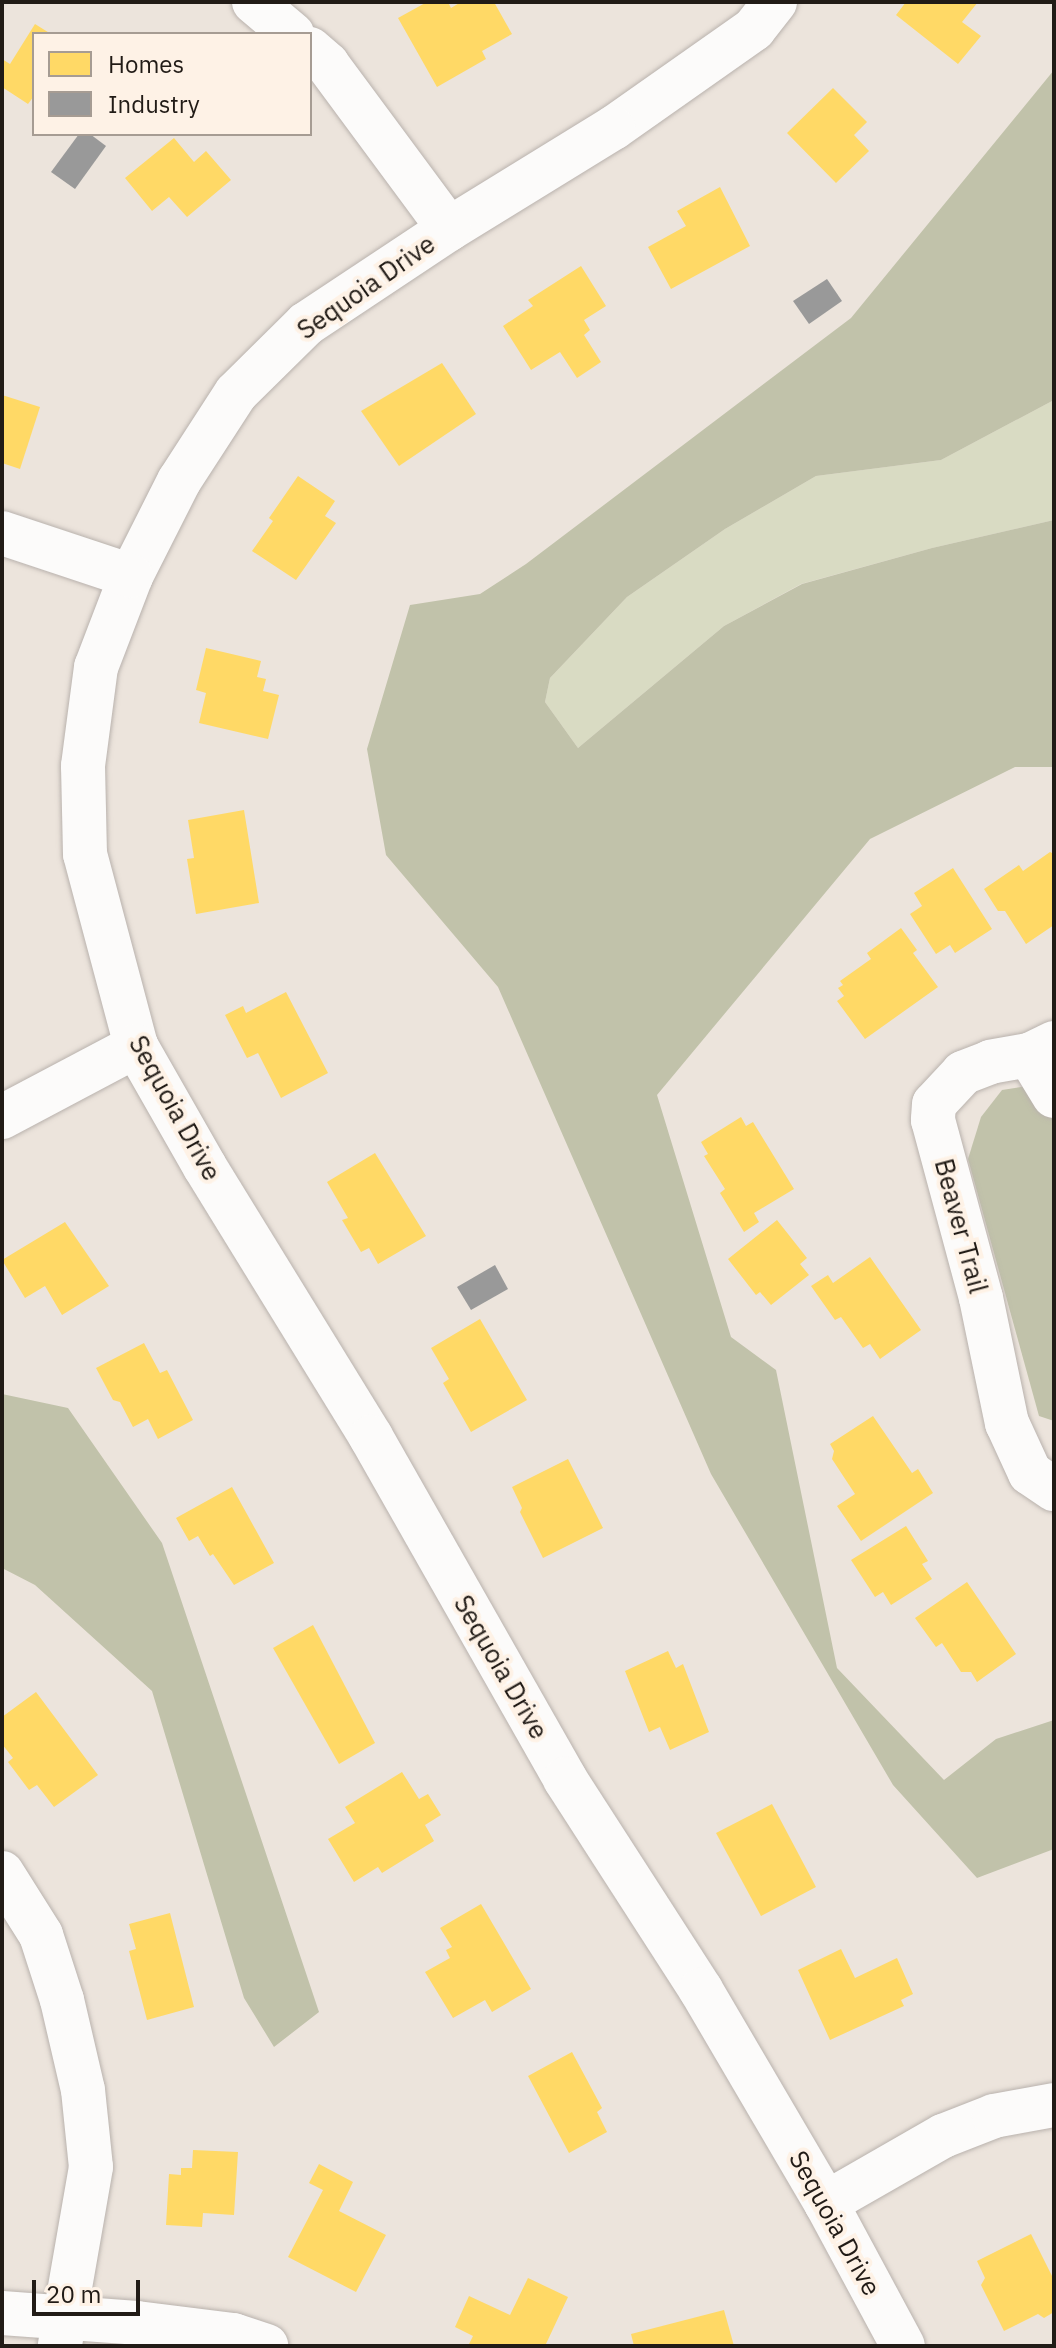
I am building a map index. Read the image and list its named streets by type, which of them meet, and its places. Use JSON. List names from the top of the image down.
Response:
{
  "streets": {
    "street": ["Sequoia Drive", "Beaver Trail"]
  },
  "legend": ["Homes", "Industry"],
  "scale_bar": "20 m"
}
